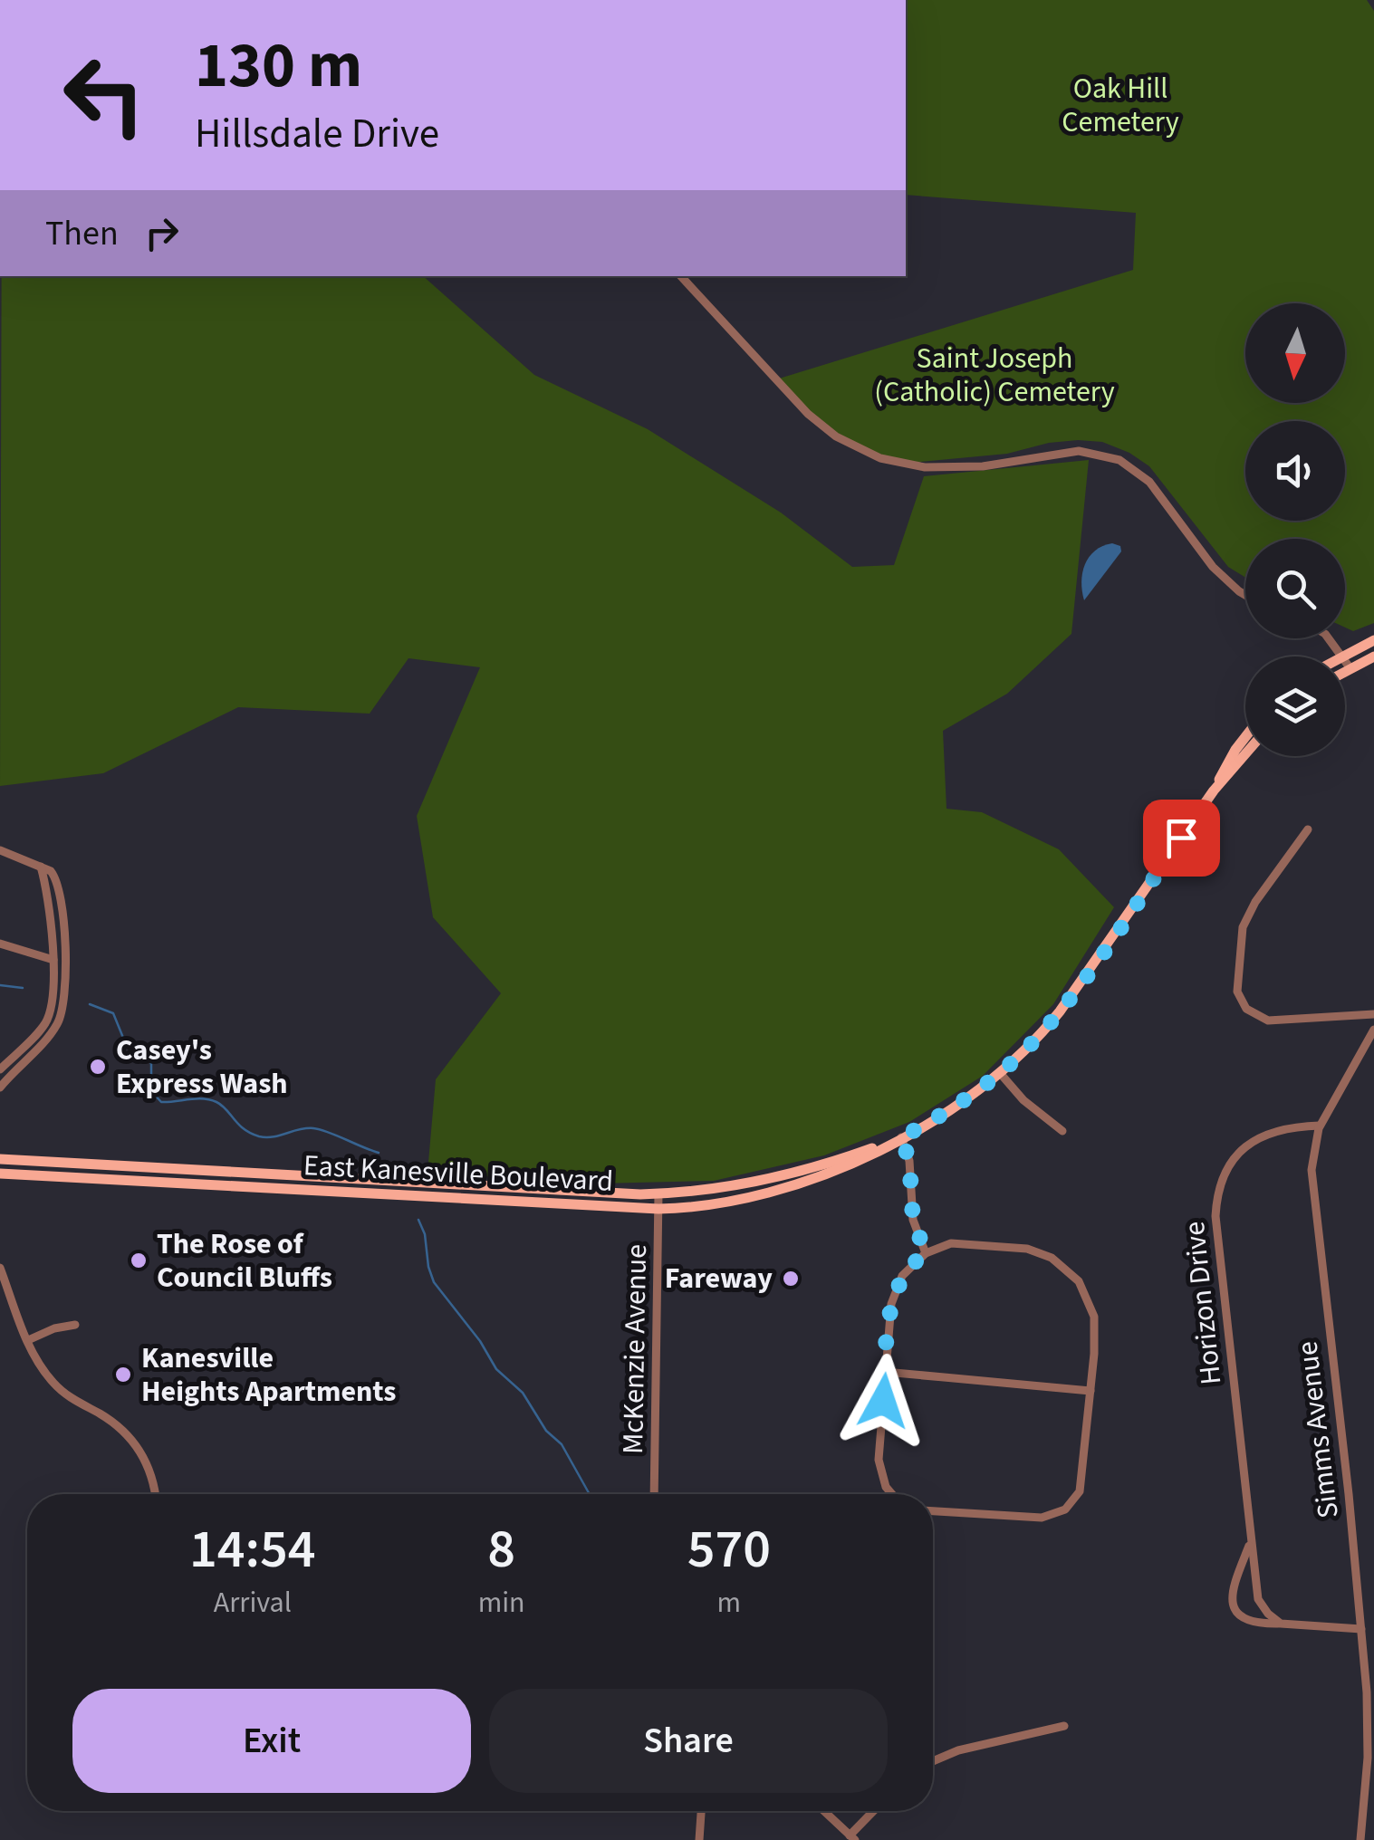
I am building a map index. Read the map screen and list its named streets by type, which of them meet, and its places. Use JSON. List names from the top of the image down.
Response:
{
  "streets": {
    "main road": ["East Kanesville Boulevard"],
    "street": ["Horizon Drive", "McKenzie Avenue", "Simms Avenue"]
  },
  "crossings": [
    ["East Kanesville Boulevard", "McKenzie Avenue"],
    ["Horizon Drive", "Simms Avenue"]
  ],
  "parks": ["Oak Hill Cemetery", "Saint Joseph (Catholic) Cemetery"],
  "places": [
    "Casey's Express Wash",
    "The Rose of Council Bluffs",
    "Fareway",
    "Kanesville Heights Apartments"
  ],
  "north": "bottom",
  "page": {
    "turn": ["130 m", "Hillsdale Drive"],
    "then": "Then",
    "eta": [
      "14:54",
      "Arrival",
      "8",
      "min",
      "570",
      "m"
    ],
    "buttons": ["Exit", "Share"]
  }
}
